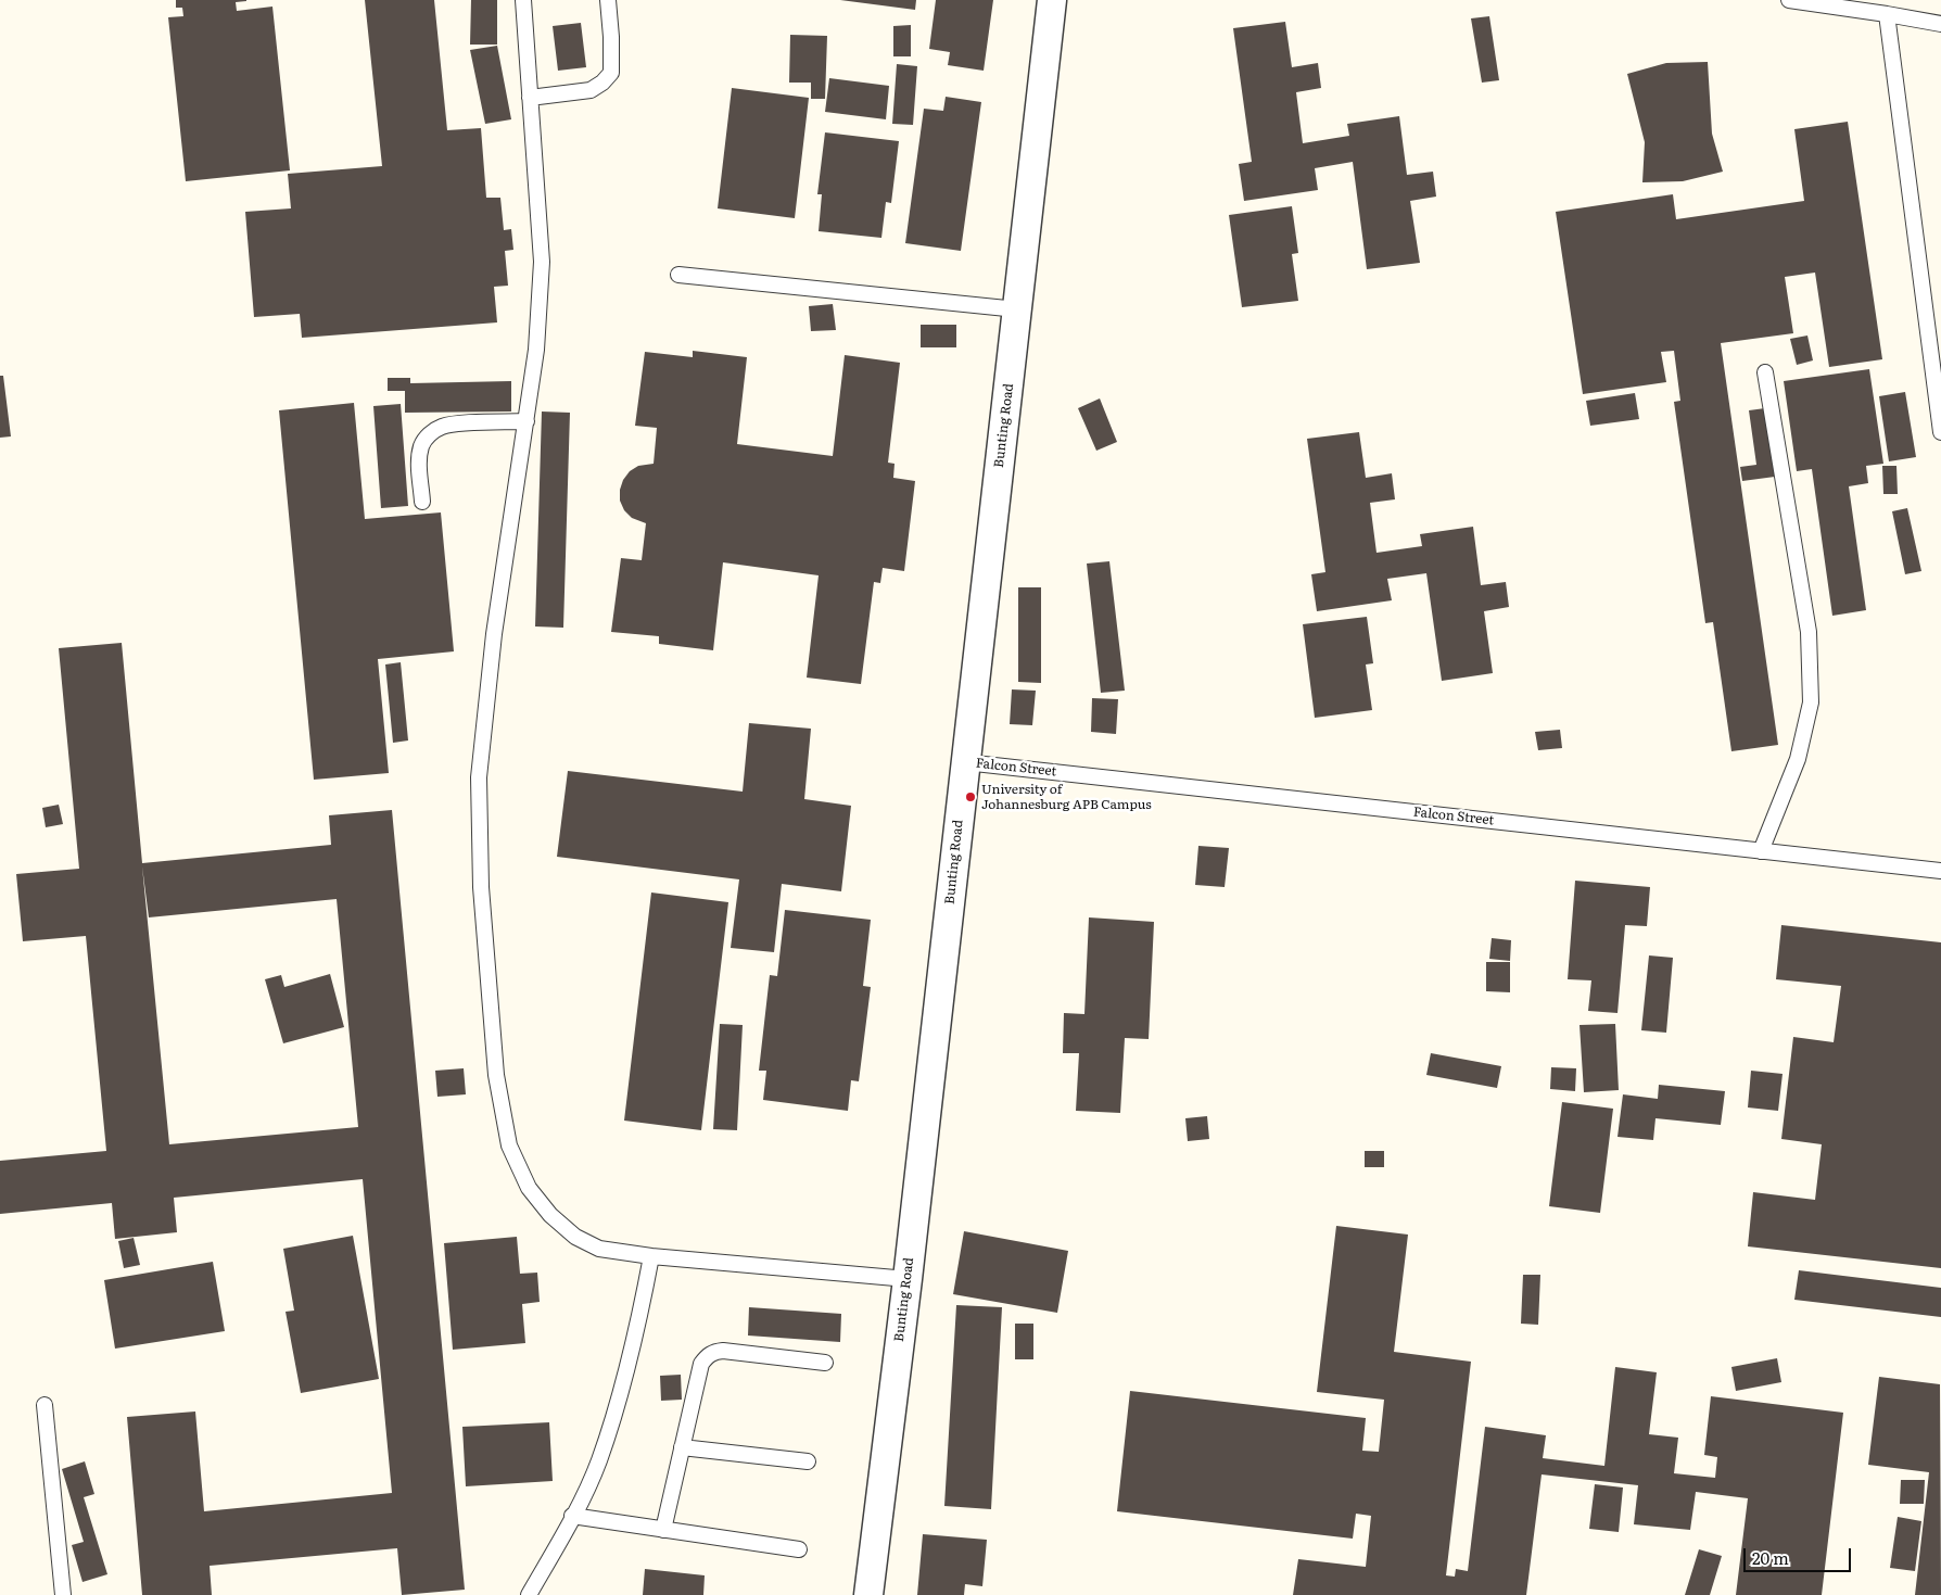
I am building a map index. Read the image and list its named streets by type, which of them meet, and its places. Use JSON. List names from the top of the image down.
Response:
{
  "streets": {
    "street": ["Bunting Road"],
    "lane": ["Falcon Street"]
  },
  "crossings": [
    ["Bunting Road", "Falcon Street"]
  ],
  "places": ["University of Johannesburg APB Campus"],
  "scale_bar": "20 m"
}
